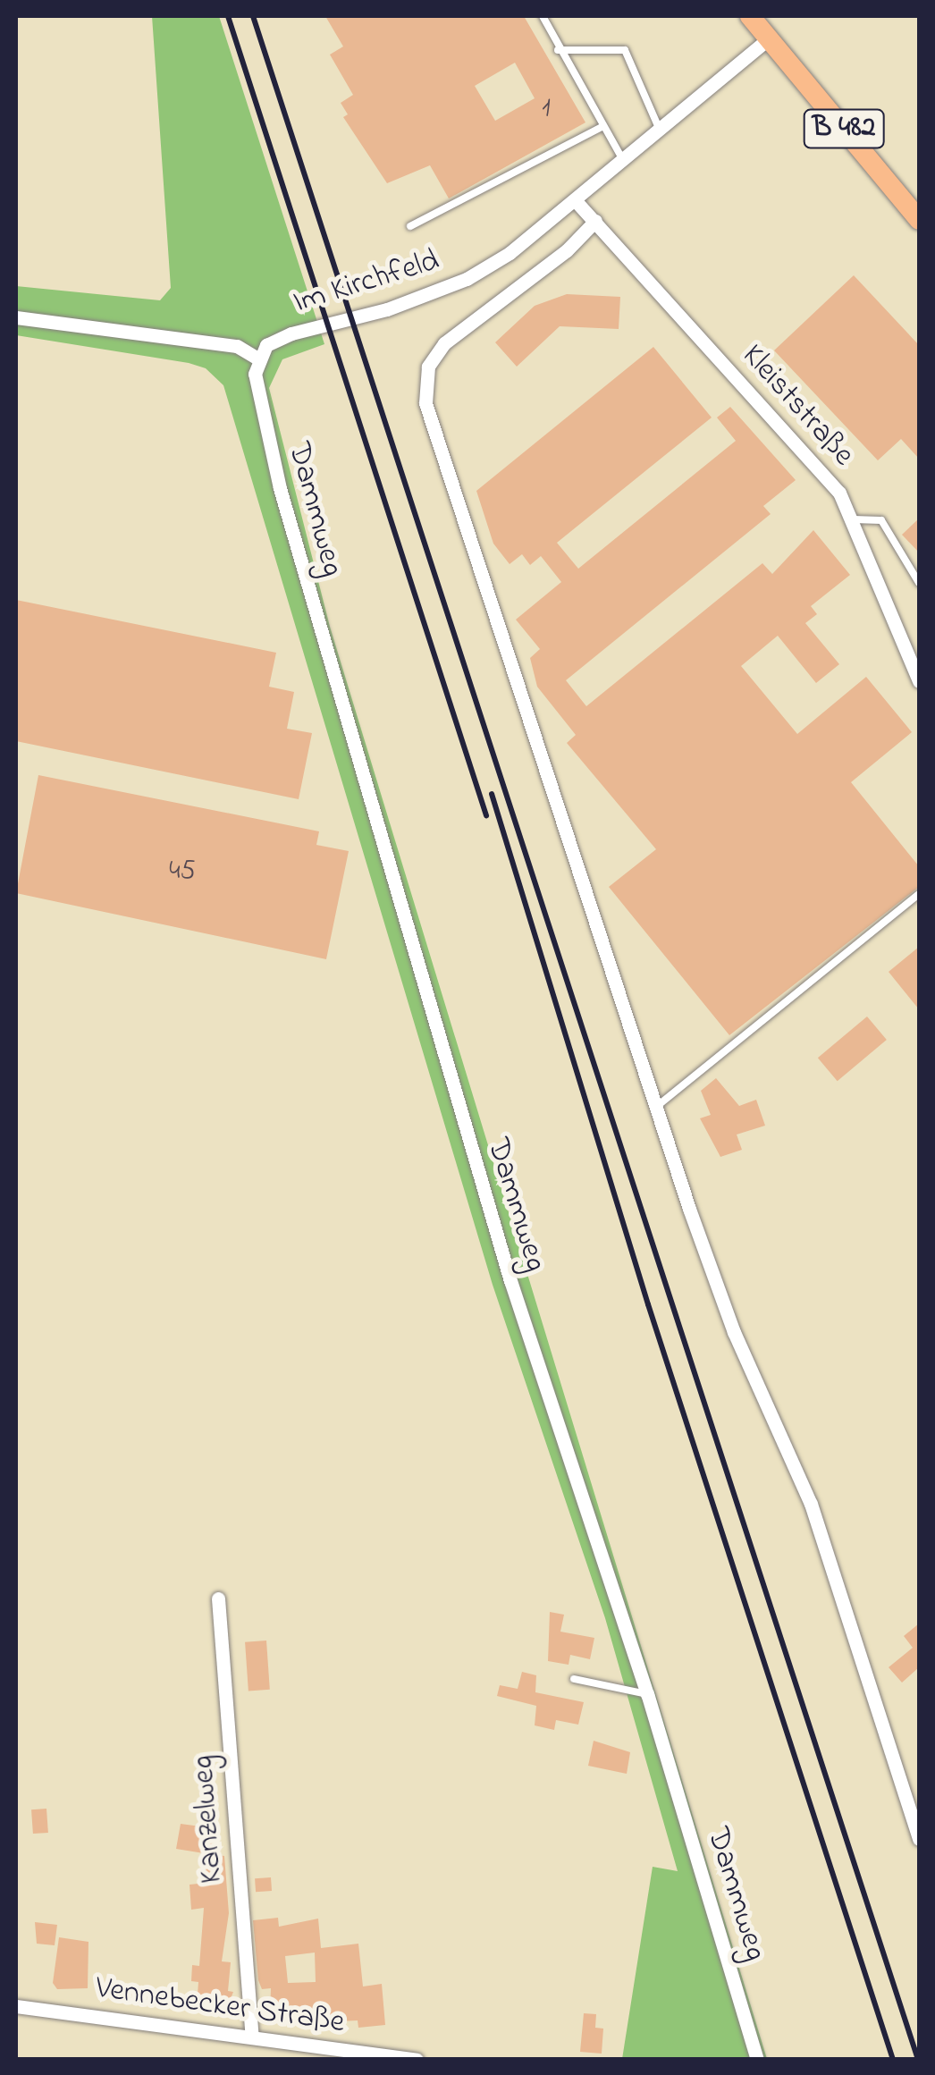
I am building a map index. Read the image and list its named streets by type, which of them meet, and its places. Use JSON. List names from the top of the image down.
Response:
{
  "streets": {
    "main road": ["B 482"],
    "street": [
      "Im Kirchfeld",
      "Kleiststraße",
      "Dammweg",
      "Kanzelweg",
      "Vennebecker Straße"
    ]
  },
  "crossings": [
    ["B 482", "Im Kirchfeld"],
    ["Im Kirchfeld", "Kleiststraße"],
    ["Im Kirchfeld", "Dammweg"],
    ["Kanzelweg", "Vennebecker Straße"]
  ],
  "house_numbers": ["1", "45"]
}
